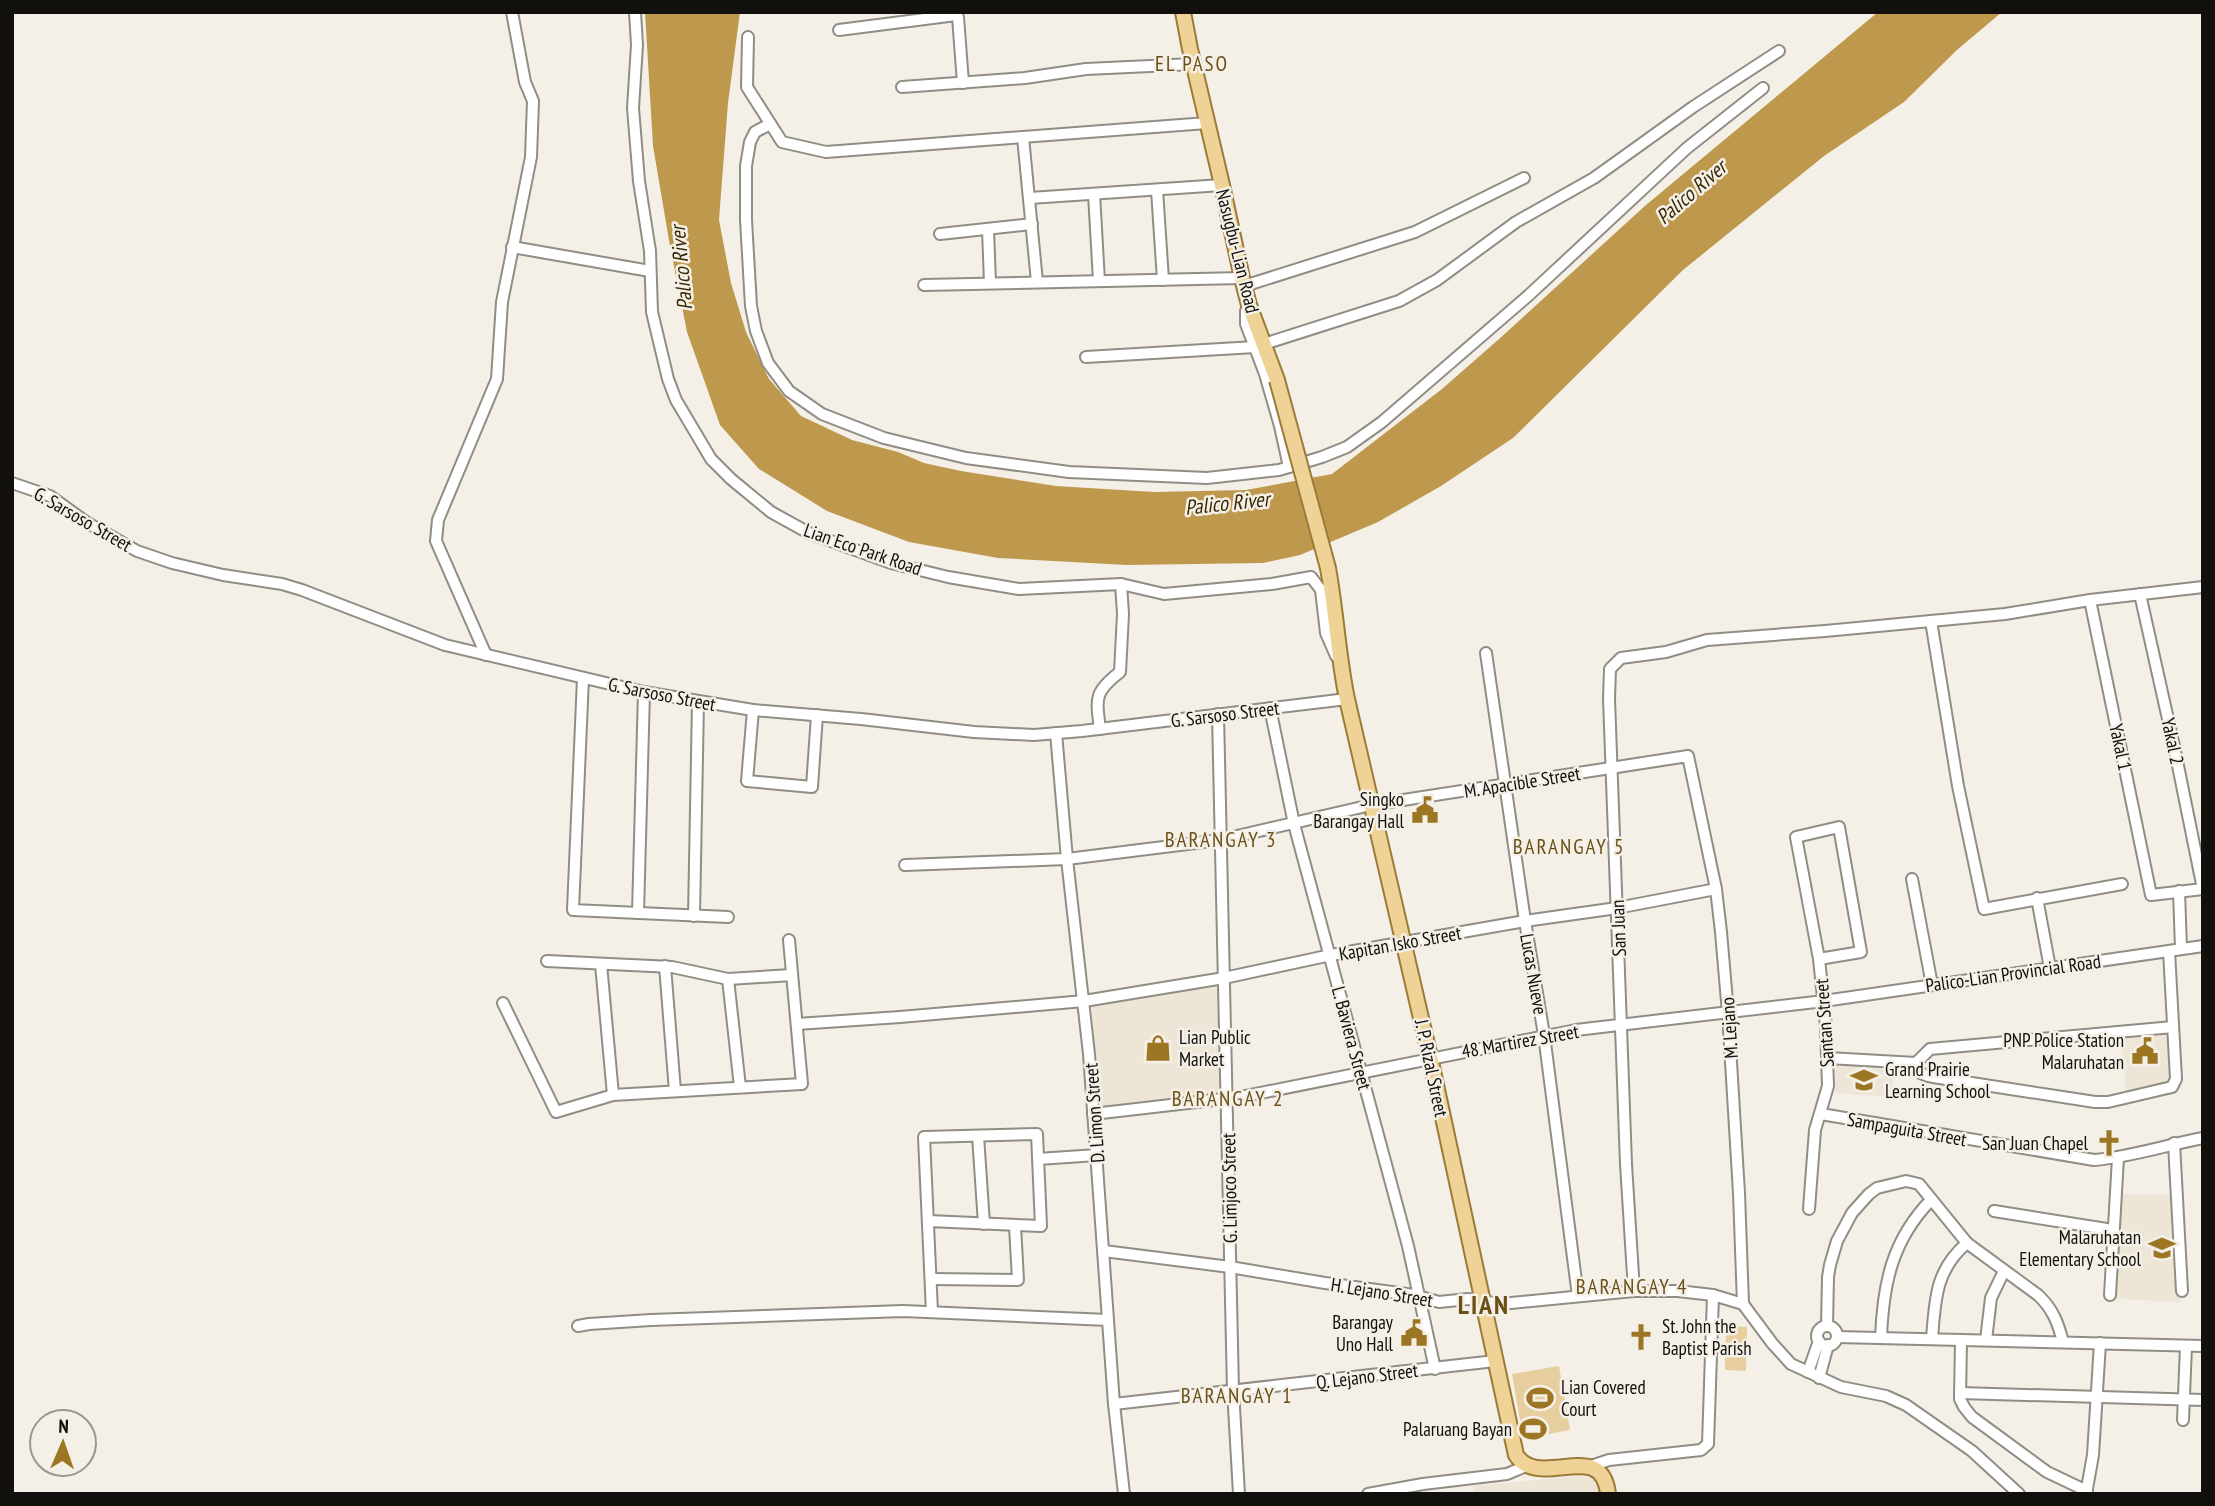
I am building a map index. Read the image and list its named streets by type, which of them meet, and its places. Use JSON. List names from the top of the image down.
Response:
{
  "streets": {
    "main road": ["Nasugbu-Lian Road", "J. P. Rizal Street"],
    "street": [
      "G. Sarsoso Street",
      "Lian Eco Park Road",
      "Yakal 2",
      "Yakal 1",
      "M. Apacible Street",
      "San Juan",
      "Kapitan Isko Street",
      "Palico-Lian Provincial Road",
      "Lucas Nueve",
      "Santan Street",
      "M. Lejano",
      "L. Baviera Street",
      "48 Martirez Street",
      "D. Limon Street",
      "Sampaguita Street",
      "G. Limjoco Street",
      "H. Lejano Street",
      "Q. Lejano Street"
    ]
  },
  "crossings": [
    ["Nasugbu-Lian Road", "J. P. Rizal Street"],
    ["G. Sarsoso Street", "L. Baviera Street"],
    ["G. Sarsoso Street", "J. P. Rizal Street"],
    ["G. Sarsoso Street", "D. Limon Street"],
    ["G. Sarsoso Street", "G. Limjoco Street"],
    ["Lian Eco Park Road", "J. P. Rizal Street"],
    ["Yakal 2", "San Juan"],
    ["Yakal 1", "San Juan"],
    ["M. Apacible Street", "San Juan"],
    ["M. Apacible Street", "Lucas Nueve"],
    ["M. Apacible Street", "M. Lejano"],
    ["M. Apacible Street", "L. Baviera Street"],
    ["M. Apacible Street", "J. P. Rizal Street"],
    ["M. Apacible Street", "D. Limon Street"],
    ["M. Apacible Street", "G. Limjoco Street"],
    ["San Juan", "Kapitan Isko Street"],
    ["San Juan", "48 Martirez Street"],
    ["San Juan", "H. Lejano Street"],
    ["Kapitan Isko Street", "Lucas Nueve"],
    ["Kapitan Isko Street", "M. Lejano"],
    ["Kapitan Isko Street", "L. Baviera Street"],
    ["Kapitan Isko Street", "J. P. Rizal Street"],
    ["Kapitan Isko Street", "D. Limon Street"],
    ["Kapitan Isko Street", "G. Limjoco Street"],
    ["Palico-Lian Provincial Road", "Santan Street"],
    ["Palico-Lian Provincial Road", "48 Martirez Street"],
    ["Lucas Nueve", "48 Martirez Street"],
    ["Lucas Nueve", "H. Lejano Street"],
    ["Santan Street", "48 Martirez Street"],
    ["Santan Street", "Sampaguita Street"],
    ["M. Lejano", "48 Martirez Street"],
    ["M. Lejano", "H. Lejano Street"],
    ["L. Baviera Street", "48 Martirez Street"],
    ["L. Baviera Street", "H. Lejano Street"],
    ["L. Baviera Street", "Q. Lejano Street"],
    ["48 Martirez Street", "J. P. Rizal Street"],
    ["48 Martirez Street", "D. Limon Street"],
    ["48 Martirez Street", "G. Limjoco Street"],
    ["J. P. Rizal Street", "H. Lejano Street"],
    ["J. P. Rizal Street", "Q. Lejano Street"],
    ["D. Limon Street", "H. Lejano Street"],
    ["D. Limon Street", "Q. Lejano Street"],
    ["G. Limjoco Street", "H. Lejano Street"],
    ["G. Limjoco Street", "Q. Lejano Street"]
  ],
  "districts": [
    "EL PASO",
    "BARANGAY 3",
    "BARANGAY 5",
    "BARANGAY 2",
    "BARANGAY 4",
    "LIAN",
    "BARANGAY 1"
  ],
  "water": ["Palico River"],
  "places": {
    "public building": ["Singko Barangay Hall", "PNP Police Station Malaruhatan", "Barangay Uno Hall"],
    "shop": ["Lian Public Market"],
    "school or university": ["Grand Prairie Learning School", "Malaruhatan Elementary School"],
    "church": ["San Juan Chapel", "St. John the Baptist Parish"],
    "sports": ["Lian Covered Court", "Palaruang Bayan"]
  },
  "north": "top"
}
